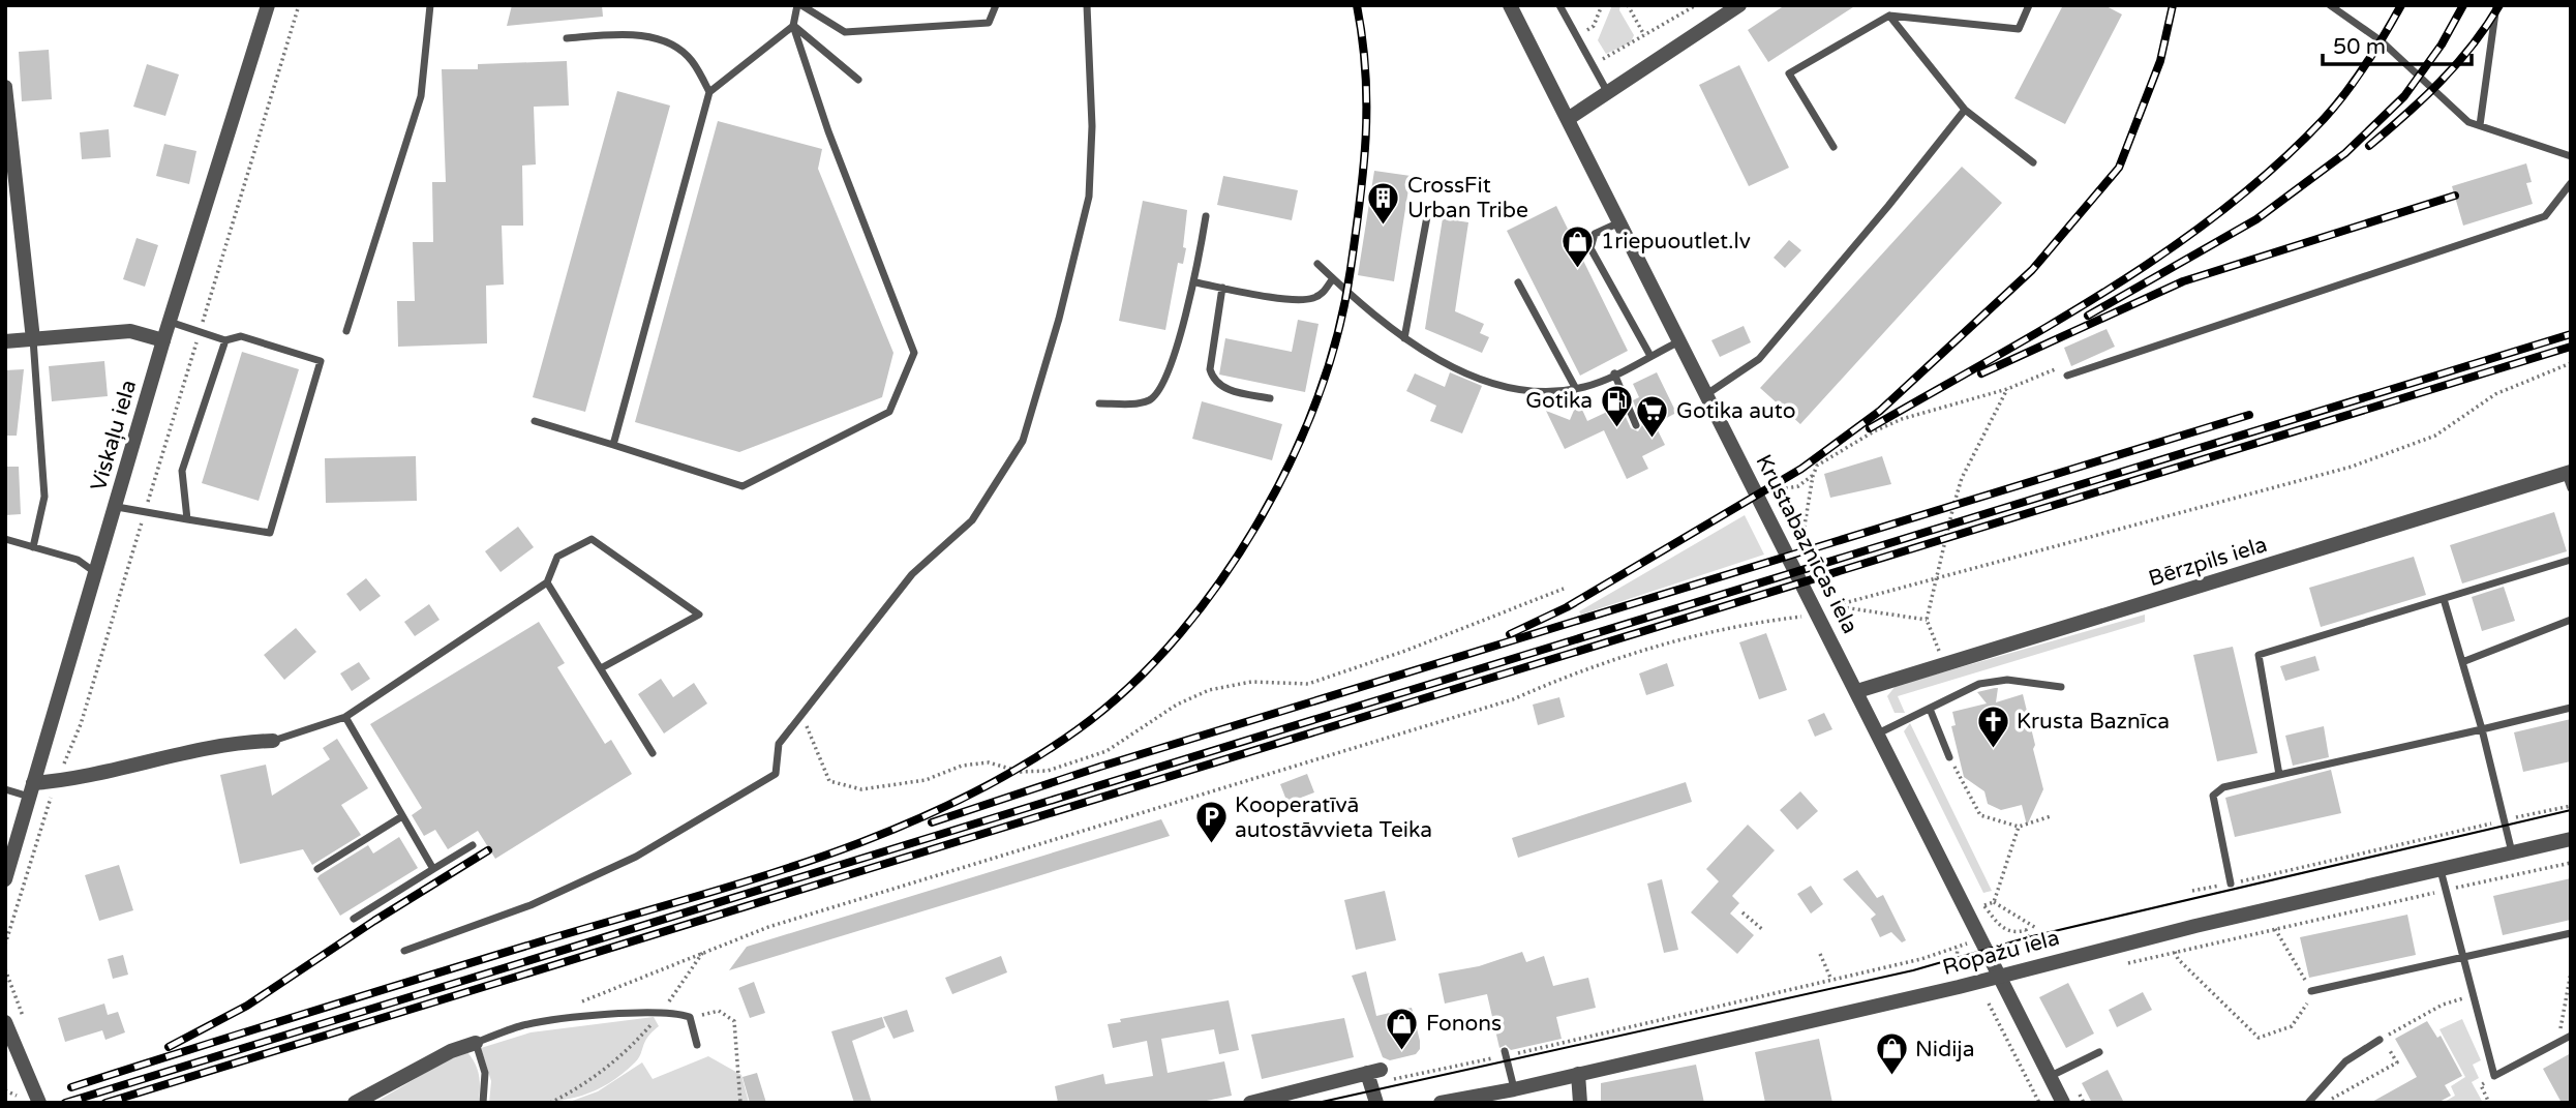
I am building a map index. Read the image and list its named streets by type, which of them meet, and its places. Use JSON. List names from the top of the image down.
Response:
{
  "streets": {
    "street": [
      "Viskaļu iela",
      "Krustabaznīcas iela",
      "Bērzpils iela",
      "Ropažu iela"
    ]
  },
  "crossings": [
    ["Krustabaznīcas iela", "Bērzpils iela"],
    ["Krustabaznīcas iela", "Ropažu iela"]
  ],
  "places": {
    "building": ["CrossFit Urban Tribe"],
    "shop": ["1riepuoutlet.lv", "Fonons", "Nidija"],
    "fuel station": ["Gotika"],
    "supermarket": ["Gotika auto"],
    "church": ["Krusta Baznīca"],
    "parking": ["Kooperatīvā autostāvvieta Teika"]
  },
  "scale_bar": "50 m"
}
